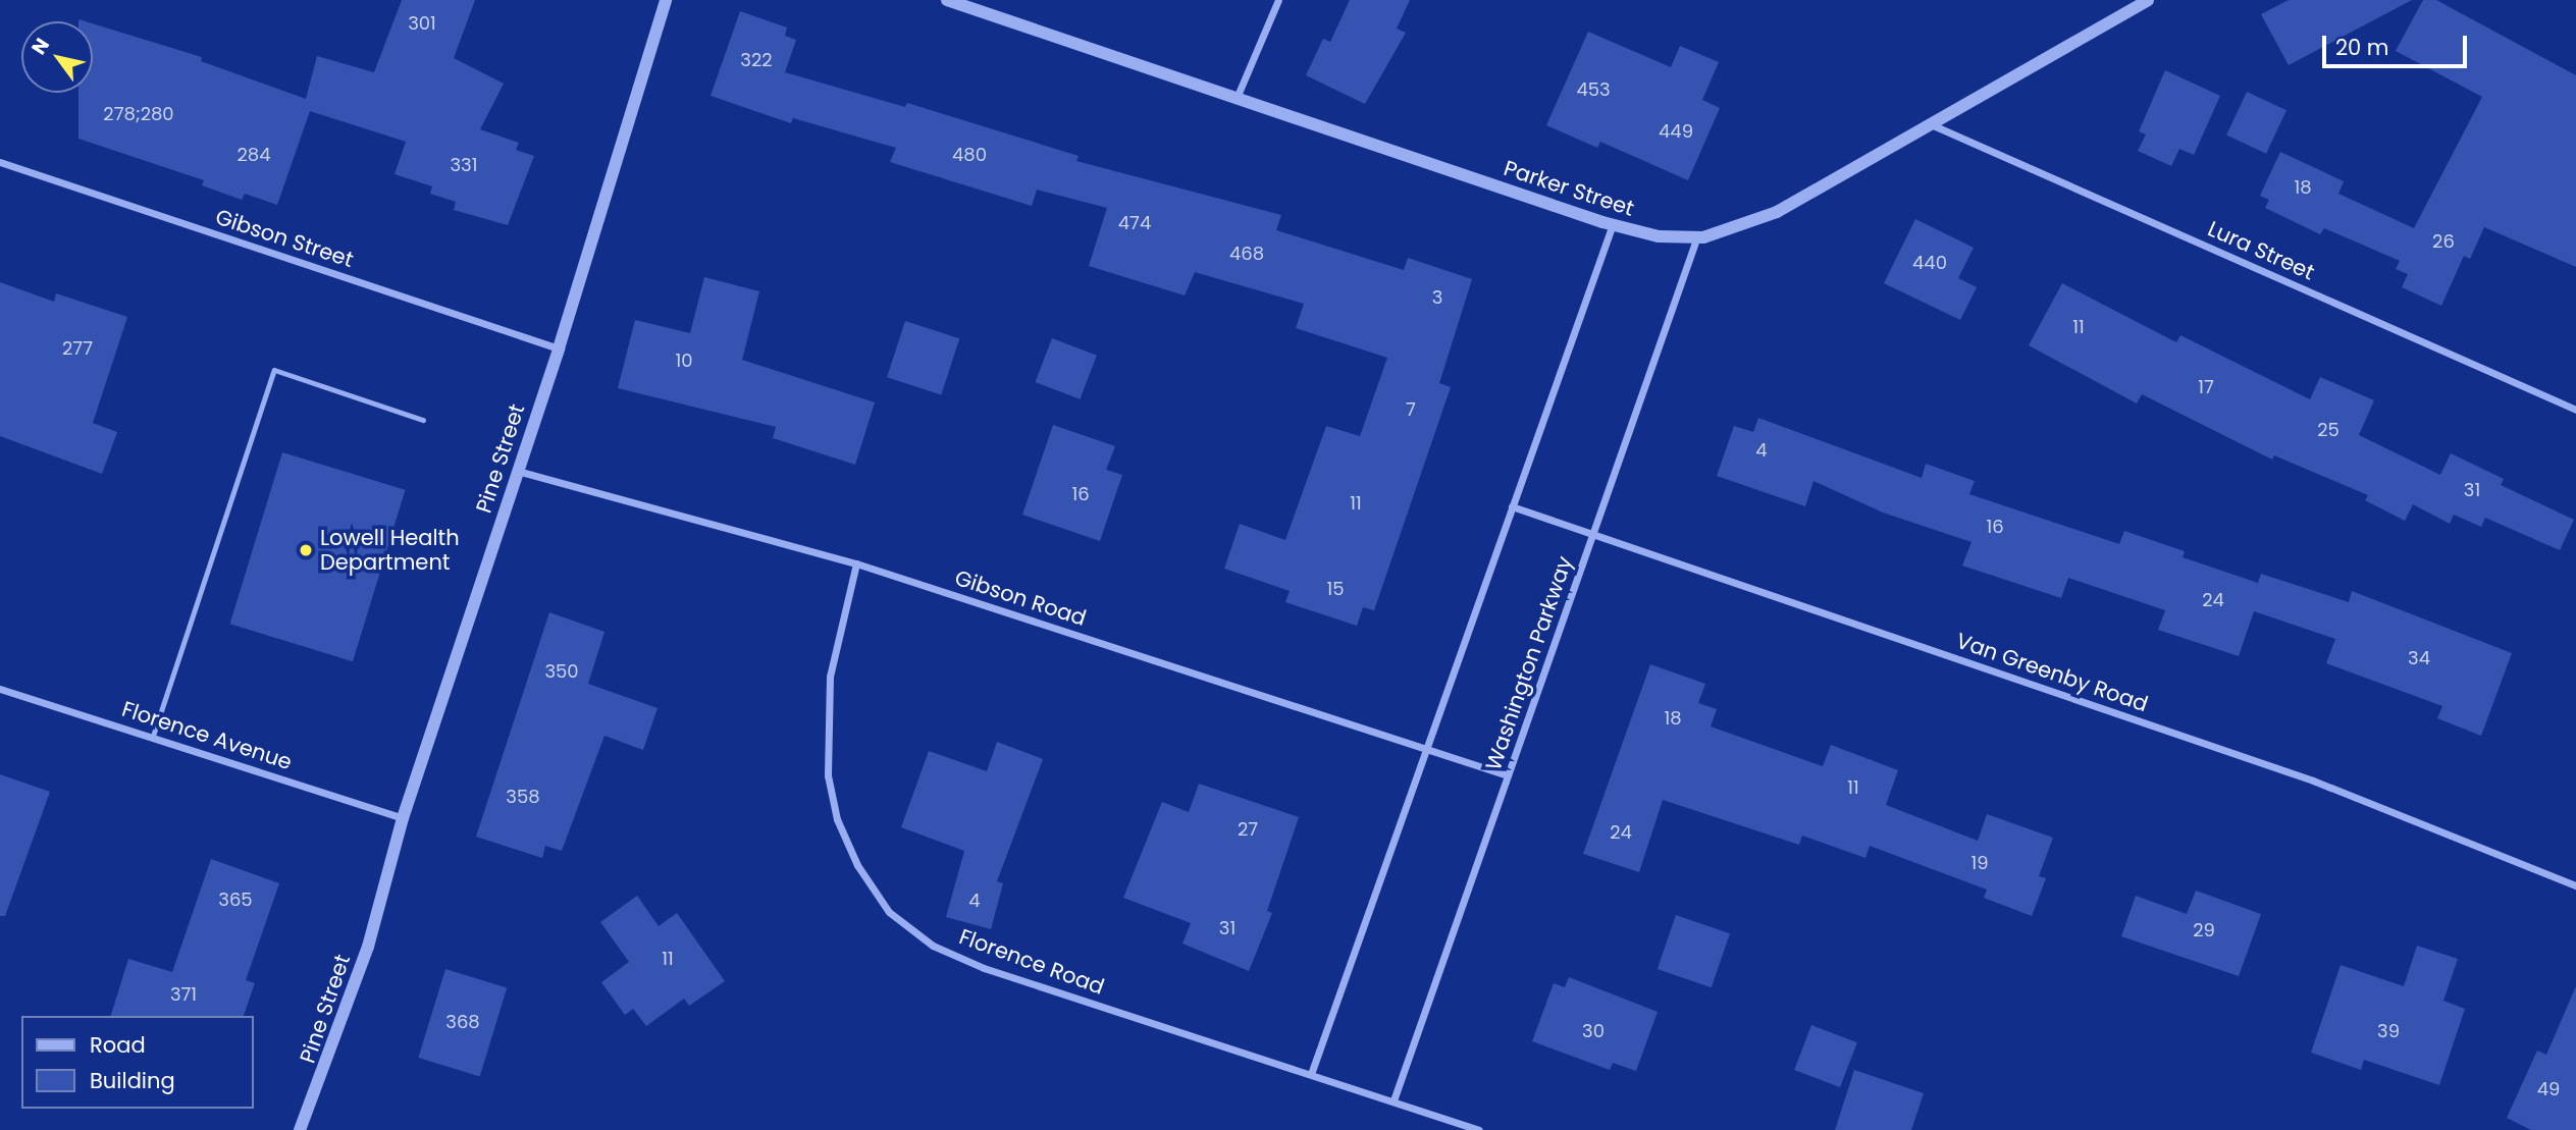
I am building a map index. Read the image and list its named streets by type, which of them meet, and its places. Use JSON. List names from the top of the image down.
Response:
{
  "streets": {
    "street": [
      "Parker Street",
      "Gibson Street",
      "Lura Street",
      "Pine Street",
      "Gibson Road",
      "Washington Parkway",
      "Van Greenby Road",
      "Florence Avenue",
      "Florence Road"
    ]
  },
  "crossings": [
    ["Parker Street", "Lura Street"],
    ["Parker Street", "Washington Parkway"],
    ["Gibson Street", "Pine Street"],
    ["Pine Street", "Gibson Road"],
    ["Pine Street", "Florence Avenue"],
    ["Gibson Road", "Washington Parkway"],
    ["Gibson Road", "Florence Road"],
    ["Washington Parkway", "Van Greenby Road"],
    ["Washington Parkway", "Florence Road"]
  ],
  "places": ["Lowell Health Department"],
  "house_numbers": [
    "301",
    "322",
    "453",
    "278;280",
    "449",
    "284",
    "480",
    "331",
    "18",
    "474",
    "26",
    "468",
    "440",
    "3",
    "11",
    "277",
    "10",
    "17",
    "7",
    "25",
    "4",
    "31",
    "16",
    "11",
    "16",
    "15",
    "24",
    "34",
    "350",
    "18",
    "11",
    "358",
    "27",
    "24",
    "19",
    "365",
    "4",
    "31",
    "29",
    "11",
    "371",
    "368",
    "30",
    "39",
    "49"
  ],
  "legend": ["Road", "Building"],
  "scale_bar": "20 m",
  "north": "top left"
}
